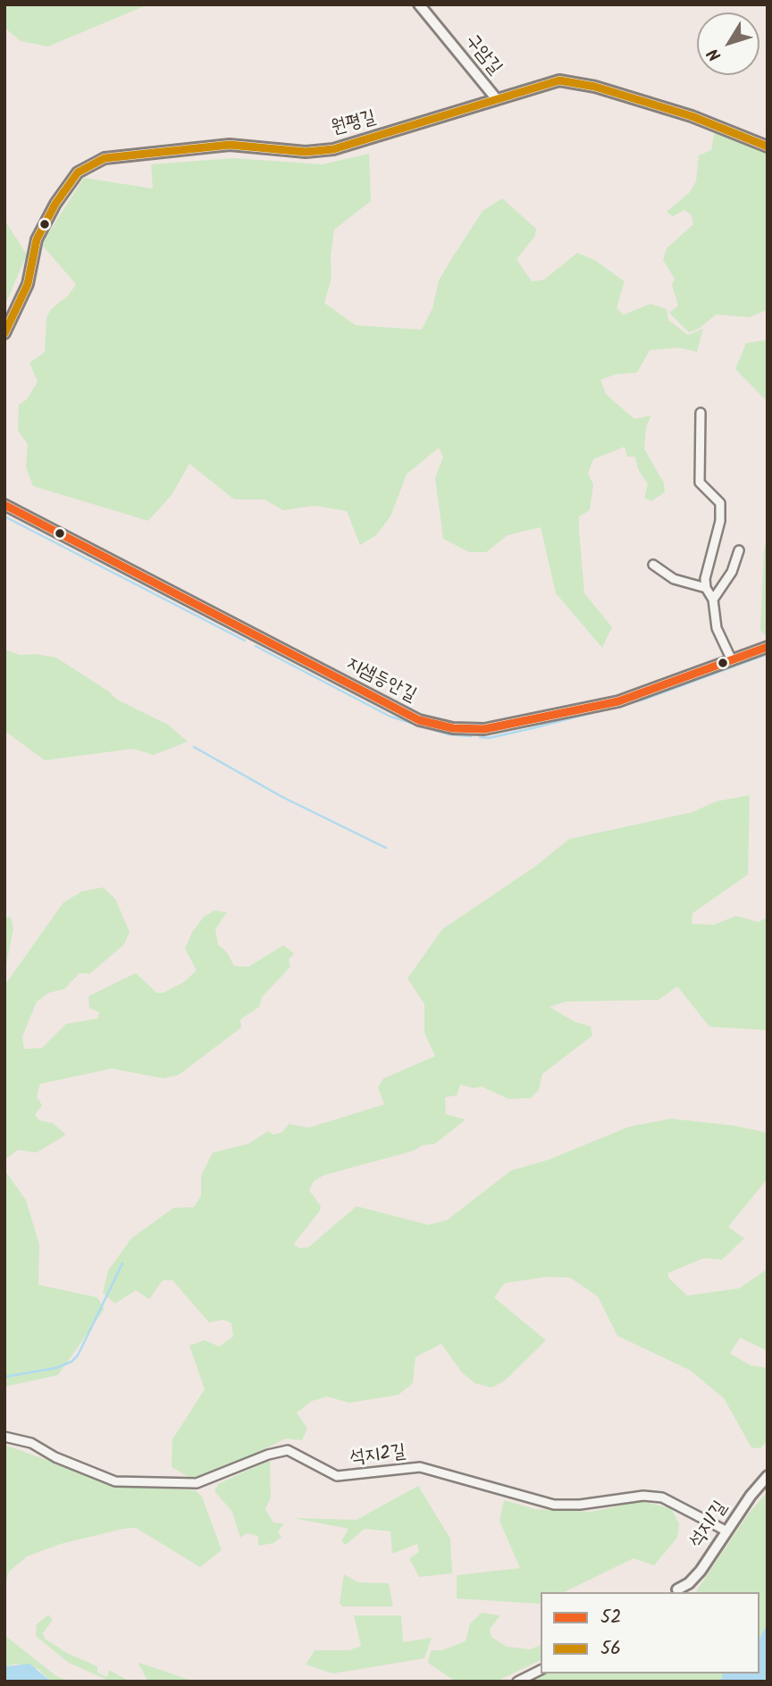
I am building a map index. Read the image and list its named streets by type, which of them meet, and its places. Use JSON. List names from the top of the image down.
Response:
{
  "streets": {
    "street": [
      "구암길",
      "원평길",
      "지샘등안길",
      "석지2길",
      "석지1길"
    ]
  },
  "crossings": [
    ["구암길", "원평길"],
    ["석지2길", "석지1길"]
  ],
  "lines": ["transit line 56", "transit line 52"],
  "legend": ["52", "56"],
  "north": "bottom left"
}
